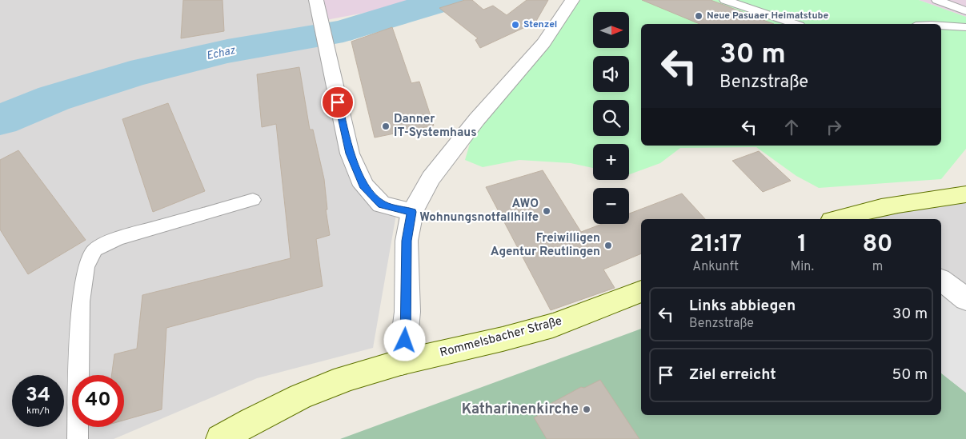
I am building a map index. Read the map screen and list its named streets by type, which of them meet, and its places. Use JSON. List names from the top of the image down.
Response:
{
  "streets": {
    "main road": ["Rommelsbacher Straße"]
  },
  "water": ["Echaz"],
  "places": [
    "Neue Pasuaer Heimatstube",
    "Stenzel",
    "Danner IT-Systemhaus",
    "AWO Wohnungsnotfallhilfe",
    "Freiwilligen Agentur Reutlingen",
    "Katharinenkirche"
  ],
  "north": "right",
  "page": {
    "map_buttons": ["+", "−"],
    "turn": ["30 m", "Benzstraße"],
    "eta": [
      "21:17",
      "Ankunft",
      "1",
      "Min.",
      "80",
      "m"
    ],
    "list": [
      {
        "name": "Links abbiegen",
        "note": "Benzstraße",
        "value": "30 m"
      },
      {
        "name": "Ziel erreicht",
        "value": "50 m"
      }
    ],
    "speed": "34 km/h",
    "limit": "40"
  }
}
